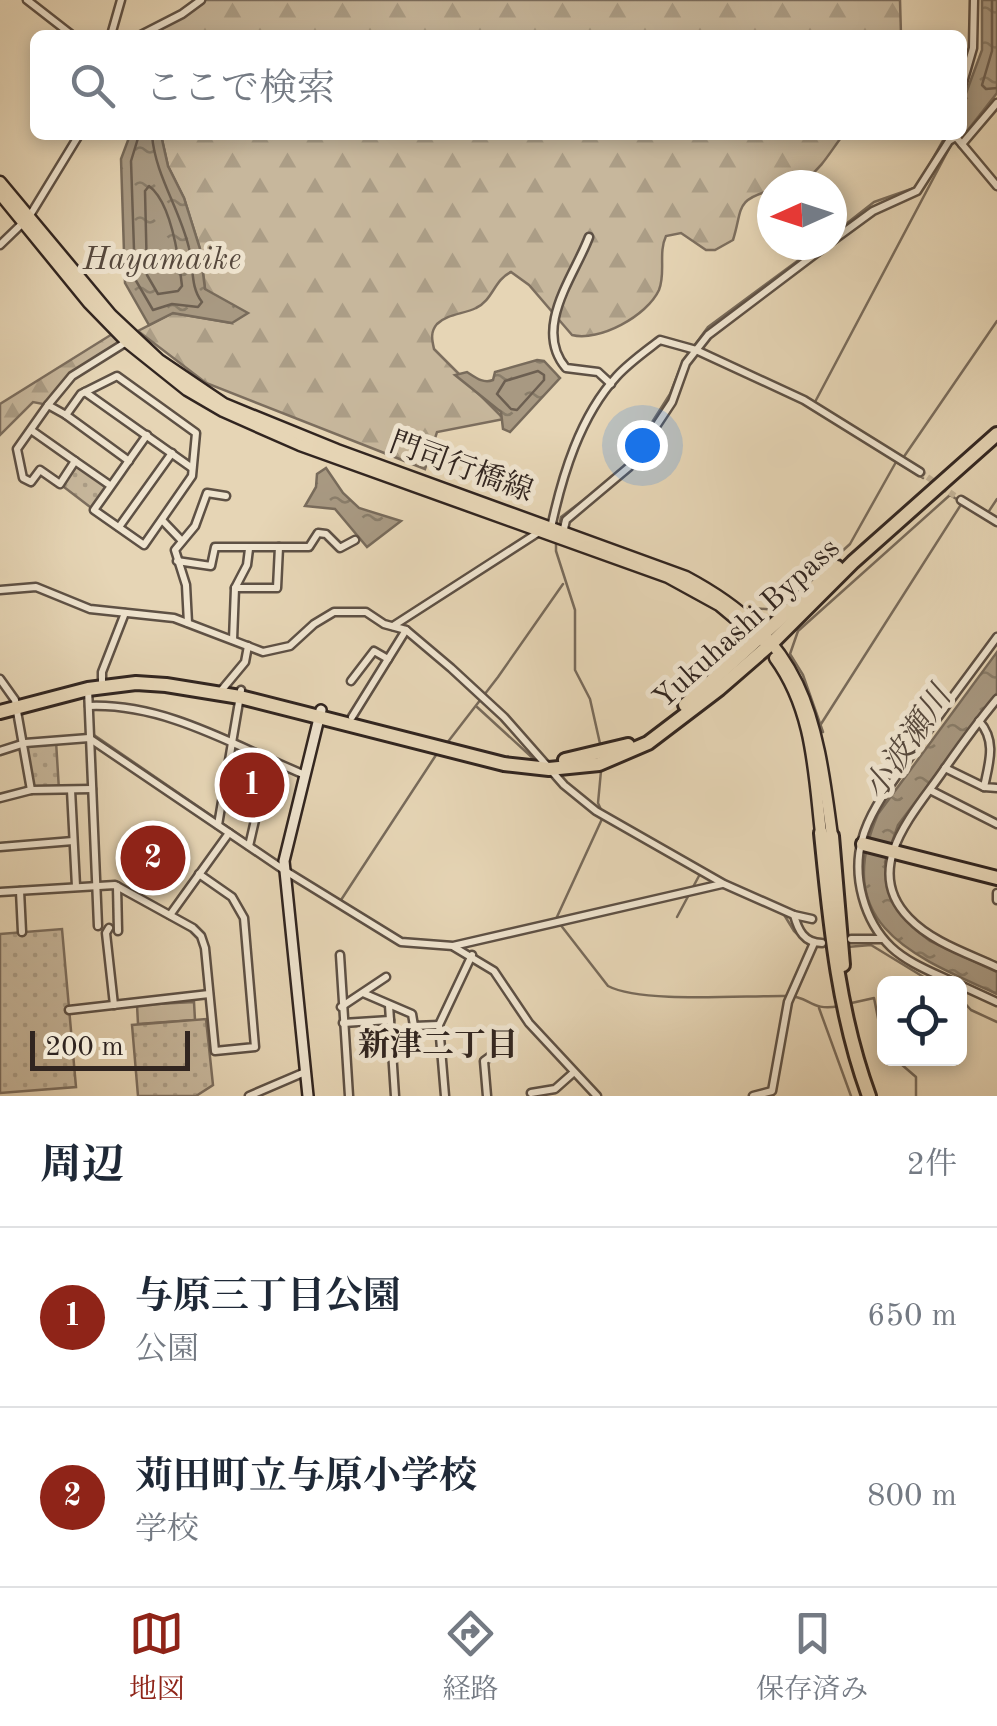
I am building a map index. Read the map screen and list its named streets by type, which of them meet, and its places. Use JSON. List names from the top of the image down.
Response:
{
  "streets": {
    "highway": ["Yukuhashi Bypass"],
    "main road": ["門司行橋線"]
  },
  "crossings": [
    ["門司行橋線", "Yukuhashi Bypass"]
  ],
  "districts": ["新津二丁目"],
  "water": ["Hayamaike", "小波瀬川"],
  "scale_bar": "200 m",
  "north": "left",
  "page": {
    "search": "ここで検索",
    "pins": ["1", "2"],
    "scale": "200 m",
    "heading": ["周辺", "2件"],
    "list": [
      {
        "mark": "1",
        "name": "与原三丁目公園",
        "note": "公園",
        "value": "650 m"
      },
      {
        "mark": "2",
        "name": "苅田町立与原小学校",
        "note": "学校",
        "value": "800 m"
      }
    ],
    "nav": ["地図", "経路", "保存済み"]
  }
}
